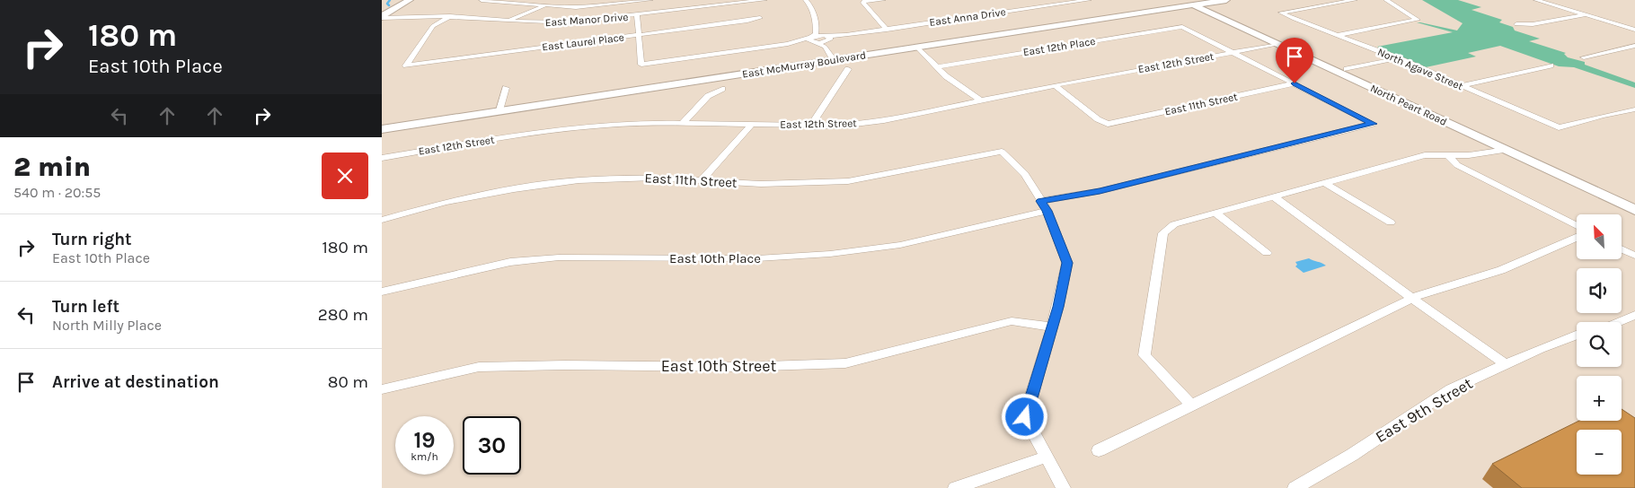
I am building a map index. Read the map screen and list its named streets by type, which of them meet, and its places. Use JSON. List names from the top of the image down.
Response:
{
  "streets": {
    "street": [
      "East Anna Drive",
      "East Manor Drive",
      "East Laurel Place",
      "East 12th Place",
      "East 12th Street",
      "East McMurray Boulevard",
      "North Agave Street",
      "East 11th Street",
      "North Peart Road",
      "East 10th Place",
      "East 10th Street",
      "East 9th Street"
    ]
  },
  "crossings": [
    ["East Manor Drive", "East Laurel Place"],
    ["East 12th Place", "East 12th Street"],
    ["East 12th Street", "East 11th Street"],
    ["East 12th Street", "North Peart Road"],
    ["East McMurray Boulevard", "North Peart Road"]
  ],
  "north": "top left",
  "page": {
    "turn": ["180 m", "East 10th Place"],
    "heading": ["2 min", "540 m · 20:55"],
    "list": [
      {
        "name": "Turn right",
        "note": "East 10th Place",
        "value": "180 m"
      },
      {
        "name": "Turn left",
        "note": "North Milly Place",
        "value": "280 m"
      },
      {
        "name": "Arrive at destination",
        "value": "80 m"
      }
    ],
    "map_buttons": ["+", "−"],
    "speed": "19 km/h",
    "limit": "30"
  }
}
